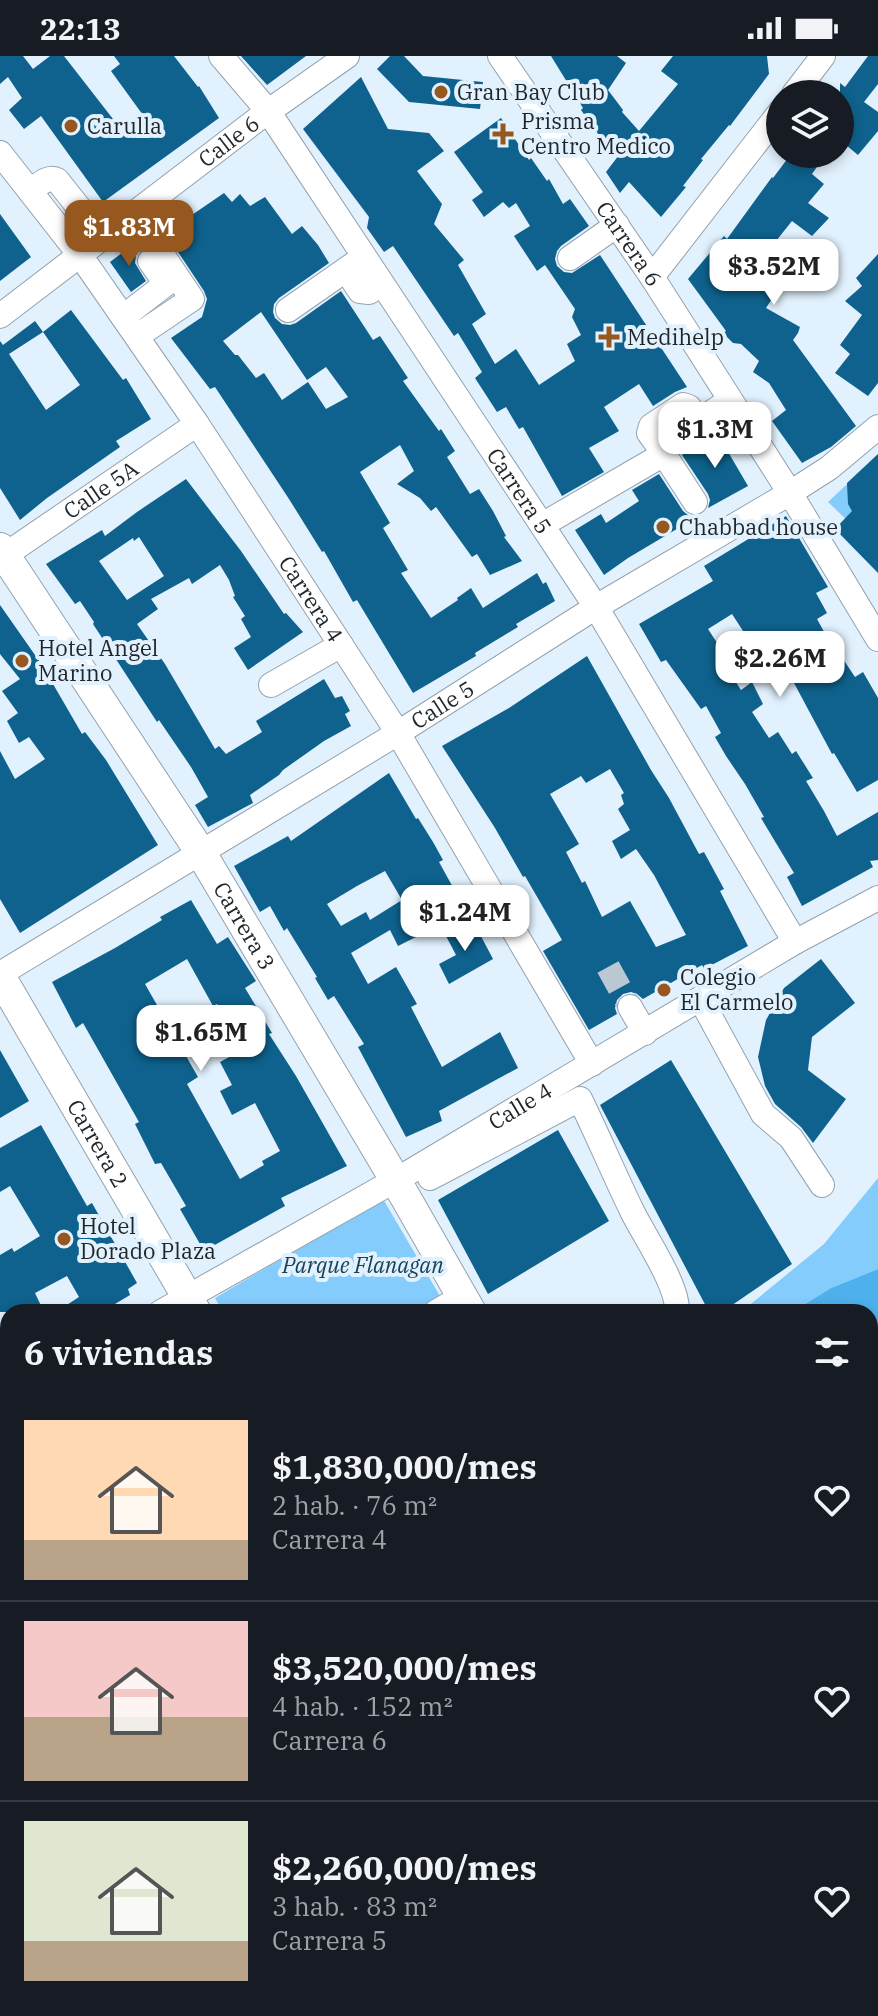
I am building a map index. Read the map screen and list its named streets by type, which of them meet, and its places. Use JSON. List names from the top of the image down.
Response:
{
  "streets": {
    "main road": ["Carrera 3", "Carrera 2"],
    "street": [
      "Calle 6",
      "Carrera 6",
      "Calle 5A",
      "Carrera 5",
      "Carrera 4",
      "Calle 5",
      "Calle 4"
    ]
  },
  "crossings": [
    ["Calle 6", "Carrera 5"],
    ["Calle 6", "Carrera 4"],
    ["Carrera 6", "Calle 5"],
    ["Calle 5A", "Carrera 4"],
    ["Calle 5A", "Carrera 3"],
    ["Carrera 5", "Calle 5"],
    ["Carrera 5", "Calle 4"],
    ["Carrera 4", "Calle 5"],
    ["Carrera 4", "Calle 4"],
    ["Calle 5", "Carrera 3"],
    ["Calle 5", "Carrera 2"]
  ],
  "parks": ["Parque Flanagan"],
  "places": {
    "other": [
      "Gran Bay Club",
      "Carulla",
      "Chabbad house",
      "Hotel Angel Marino",
      "Colegio El Carmelo",
      "Hotel Dorado Plaza"
    ],
    "health": ["Prisma Centro Medico", "Medihelp"]
  },
  "page": {
    "status": "22:13",
    "price": [
      "$1.83M",
      "$3.52M",
      "$1.3M",
      "$2.26M",
      "$1.24M",
      "$1.65M"
    ],
    "heading": "6 viviendas",
    "list": [
      {
        "name": "$1,830,000/mes",
        "note": "2 hab. · 76 m² · Carrera 4"
      },
      {
        "name": "$3,520,000/mes",
        "note": "4 hab. · 152 m² · Carrera 6"
      },
      {
        "name": "$2,260,000/mes",
        "note": "3 hab. · 83 m² · Carrera 5"
      }
    ]
  }
}
